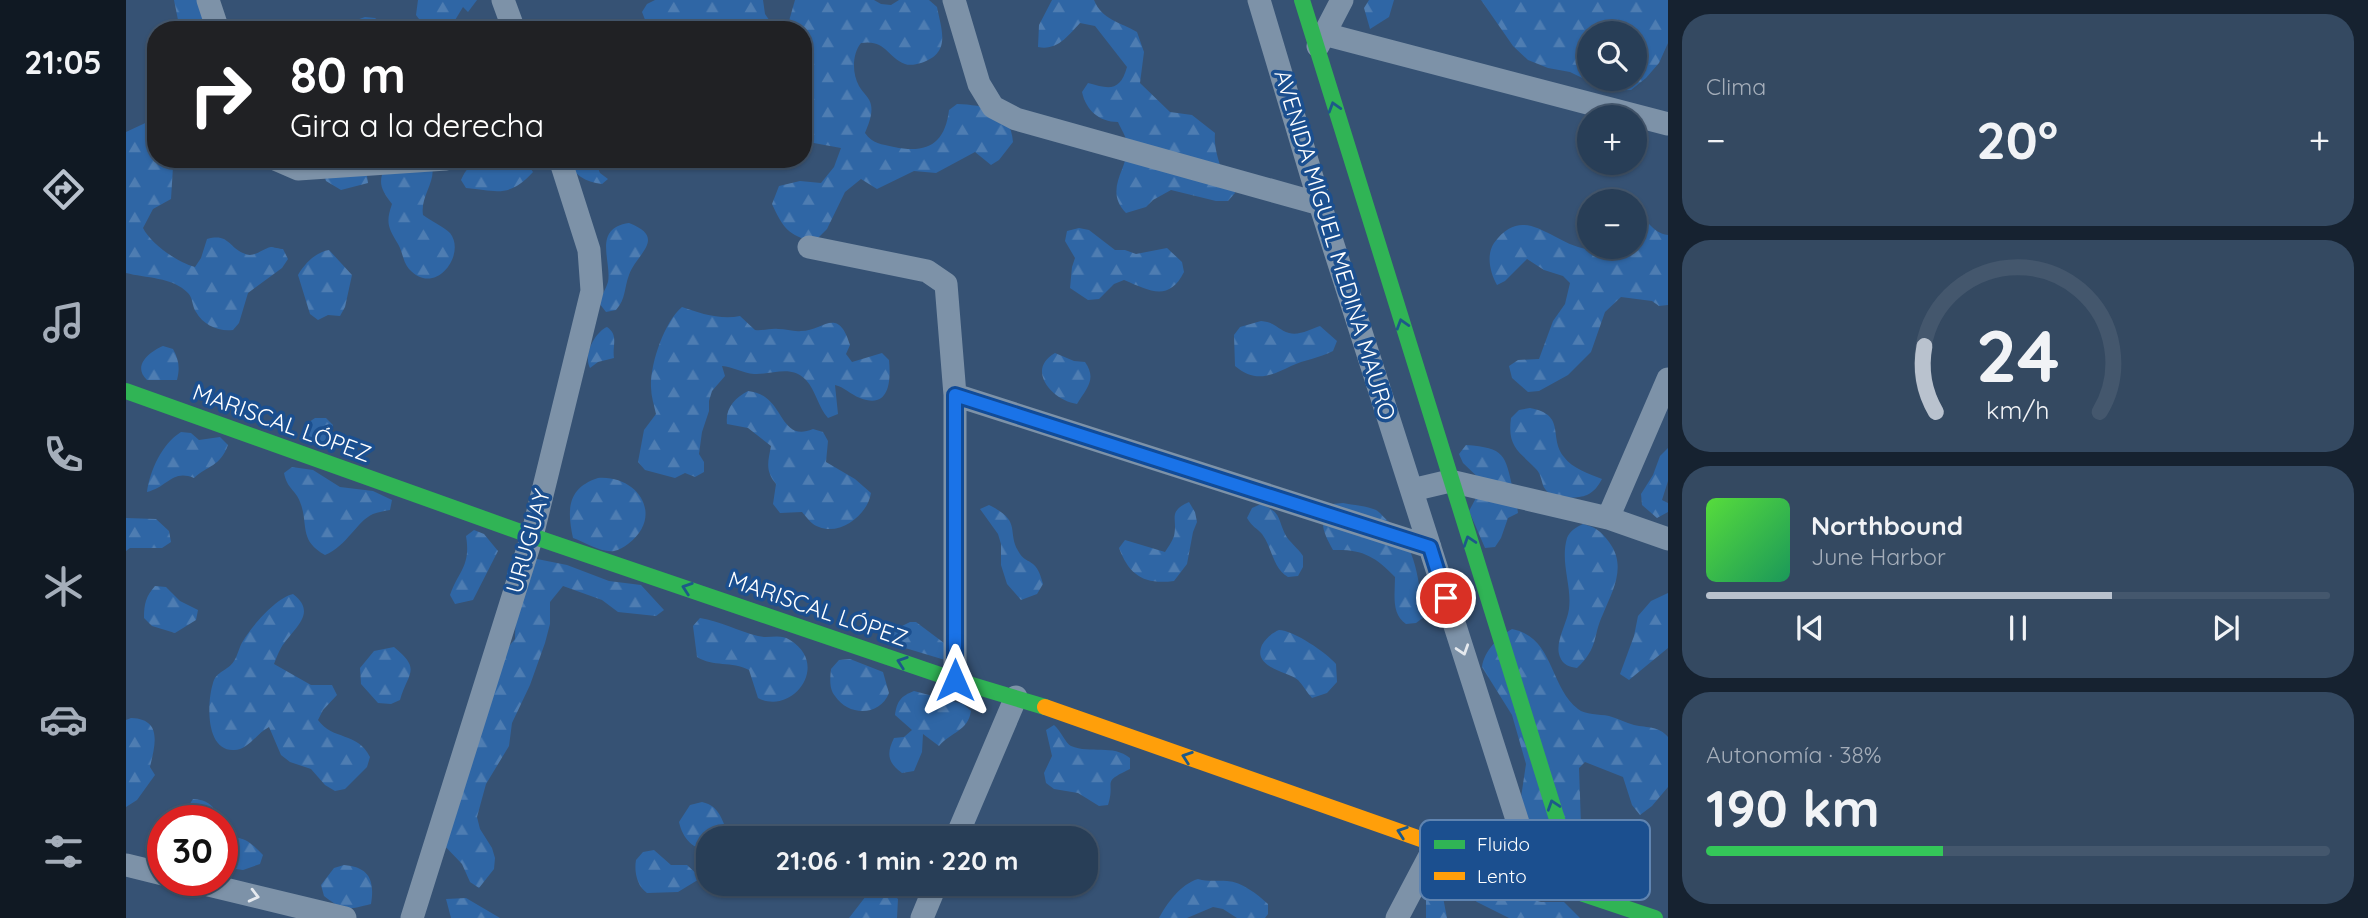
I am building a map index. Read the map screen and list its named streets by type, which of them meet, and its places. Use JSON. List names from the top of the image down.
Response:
{
  "streets": {
    "street": ["AVENIDA MIGUEL MEDINA MAURO", "MARISCAL LÓPEZ", "URUGUAY"]
  },
  "crossings": [
    ["MARISCAL LÓPEZ", "URUGUAY"]
  ],
  "one_way": ["MARISCAL LÓPEZ"],
  "legend": ["Fluido", "Lento"],
  "page": {
    "tabs": "21:05",
    "tile": [
      "Clima",
      ["Autonomía · 38%", "190 km"]
    ],
    "map_buttons": ["+", "−"],
    "turn": ["80 m", "Gira a la derecha"],
    "heat": ["−", "20°", "+"],
    "song": ["Northbound", "June Harbor"],
    "limit": "30",
    "trip": "21:06 · 1 min · 220 m",
    "gauge": ["24", "km/h"]
  }
}
